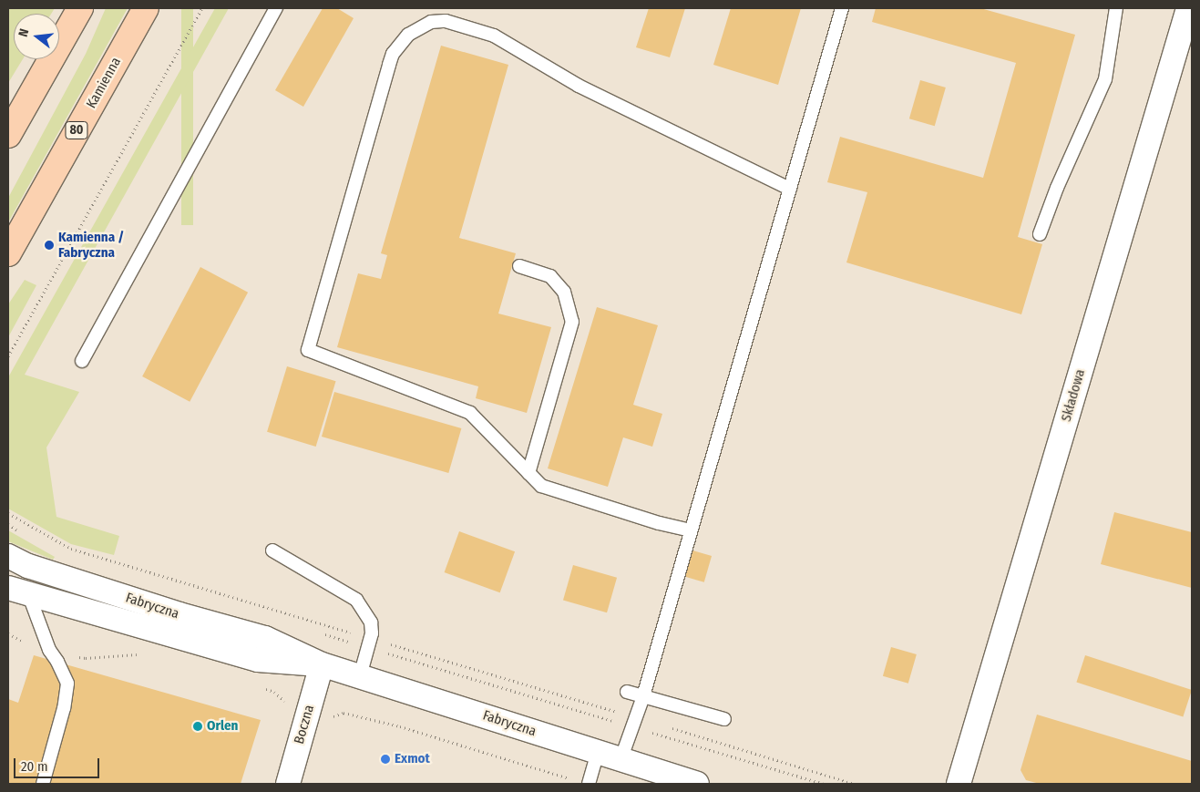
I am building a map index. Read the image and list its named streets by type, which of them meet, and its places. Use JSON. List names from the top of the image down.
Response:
{
  "streets": {
    "main road": ["Kamienna", "80"],
    "street": ["Składowa", "Fabryczna", "Boczna"]
  },
  "crossings": [
    ["Fabryczna", "Boczna"]
  ],
  "places": ["Kamienna / Fabryczna", "Orlen", "Exmot"],
  "scale_bar": "20 m",
  "north": "left"
}
